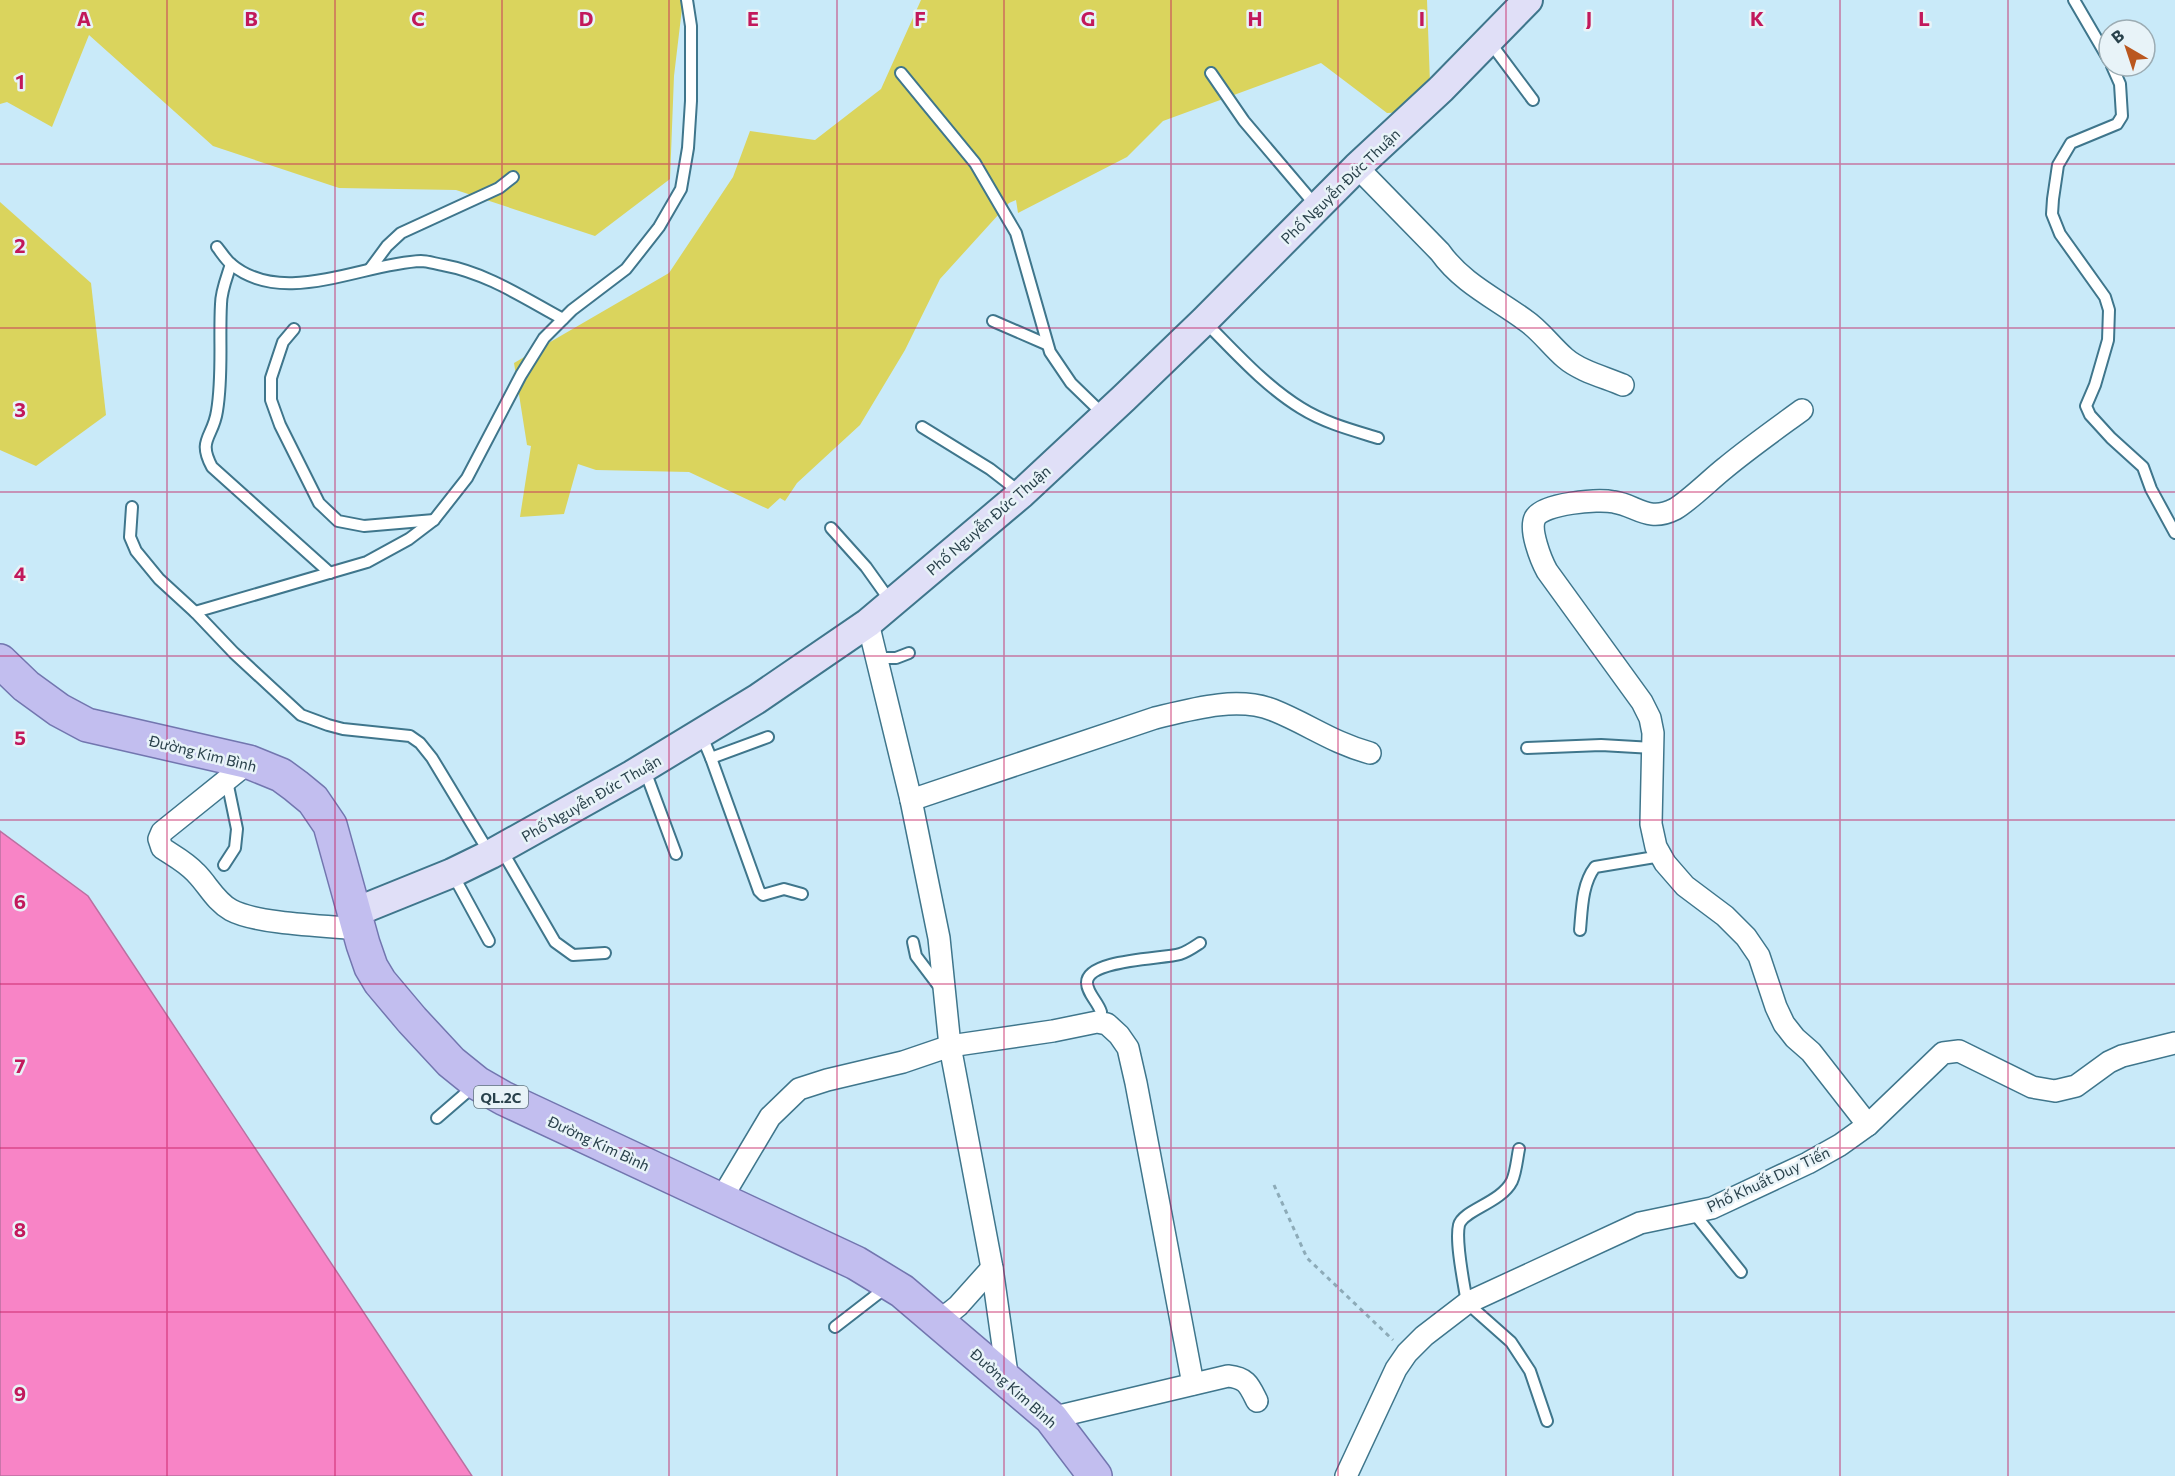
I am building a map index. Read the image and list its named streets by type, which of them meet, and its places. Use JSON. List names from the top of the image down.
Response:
{
  "streets": {
    "main road": ["Đường Kim Bình", "QL.2C"],
    "street": ["Phố Nguyễn Đức Thuận", "Phố Khuất Duy Tiến"]
  },
  "crossings": [
    ["Phố Nguyễn Đức Thuận", "Đường Kim Bình"]
  ],
  "north": "top left",
  "grid": {
    "columns": [
      "A",
      "B",
      "C",
      "D",
      "E",
      "F",
      "G",
      "H",
      "I",
      "J",
      "K",
      "L"
    ],
    "rows": [
      "1",
      "2",
      "3",
      "4",
      "5",
      "6",
      "7",
      "8",
      "9"
    ]
  }
}
